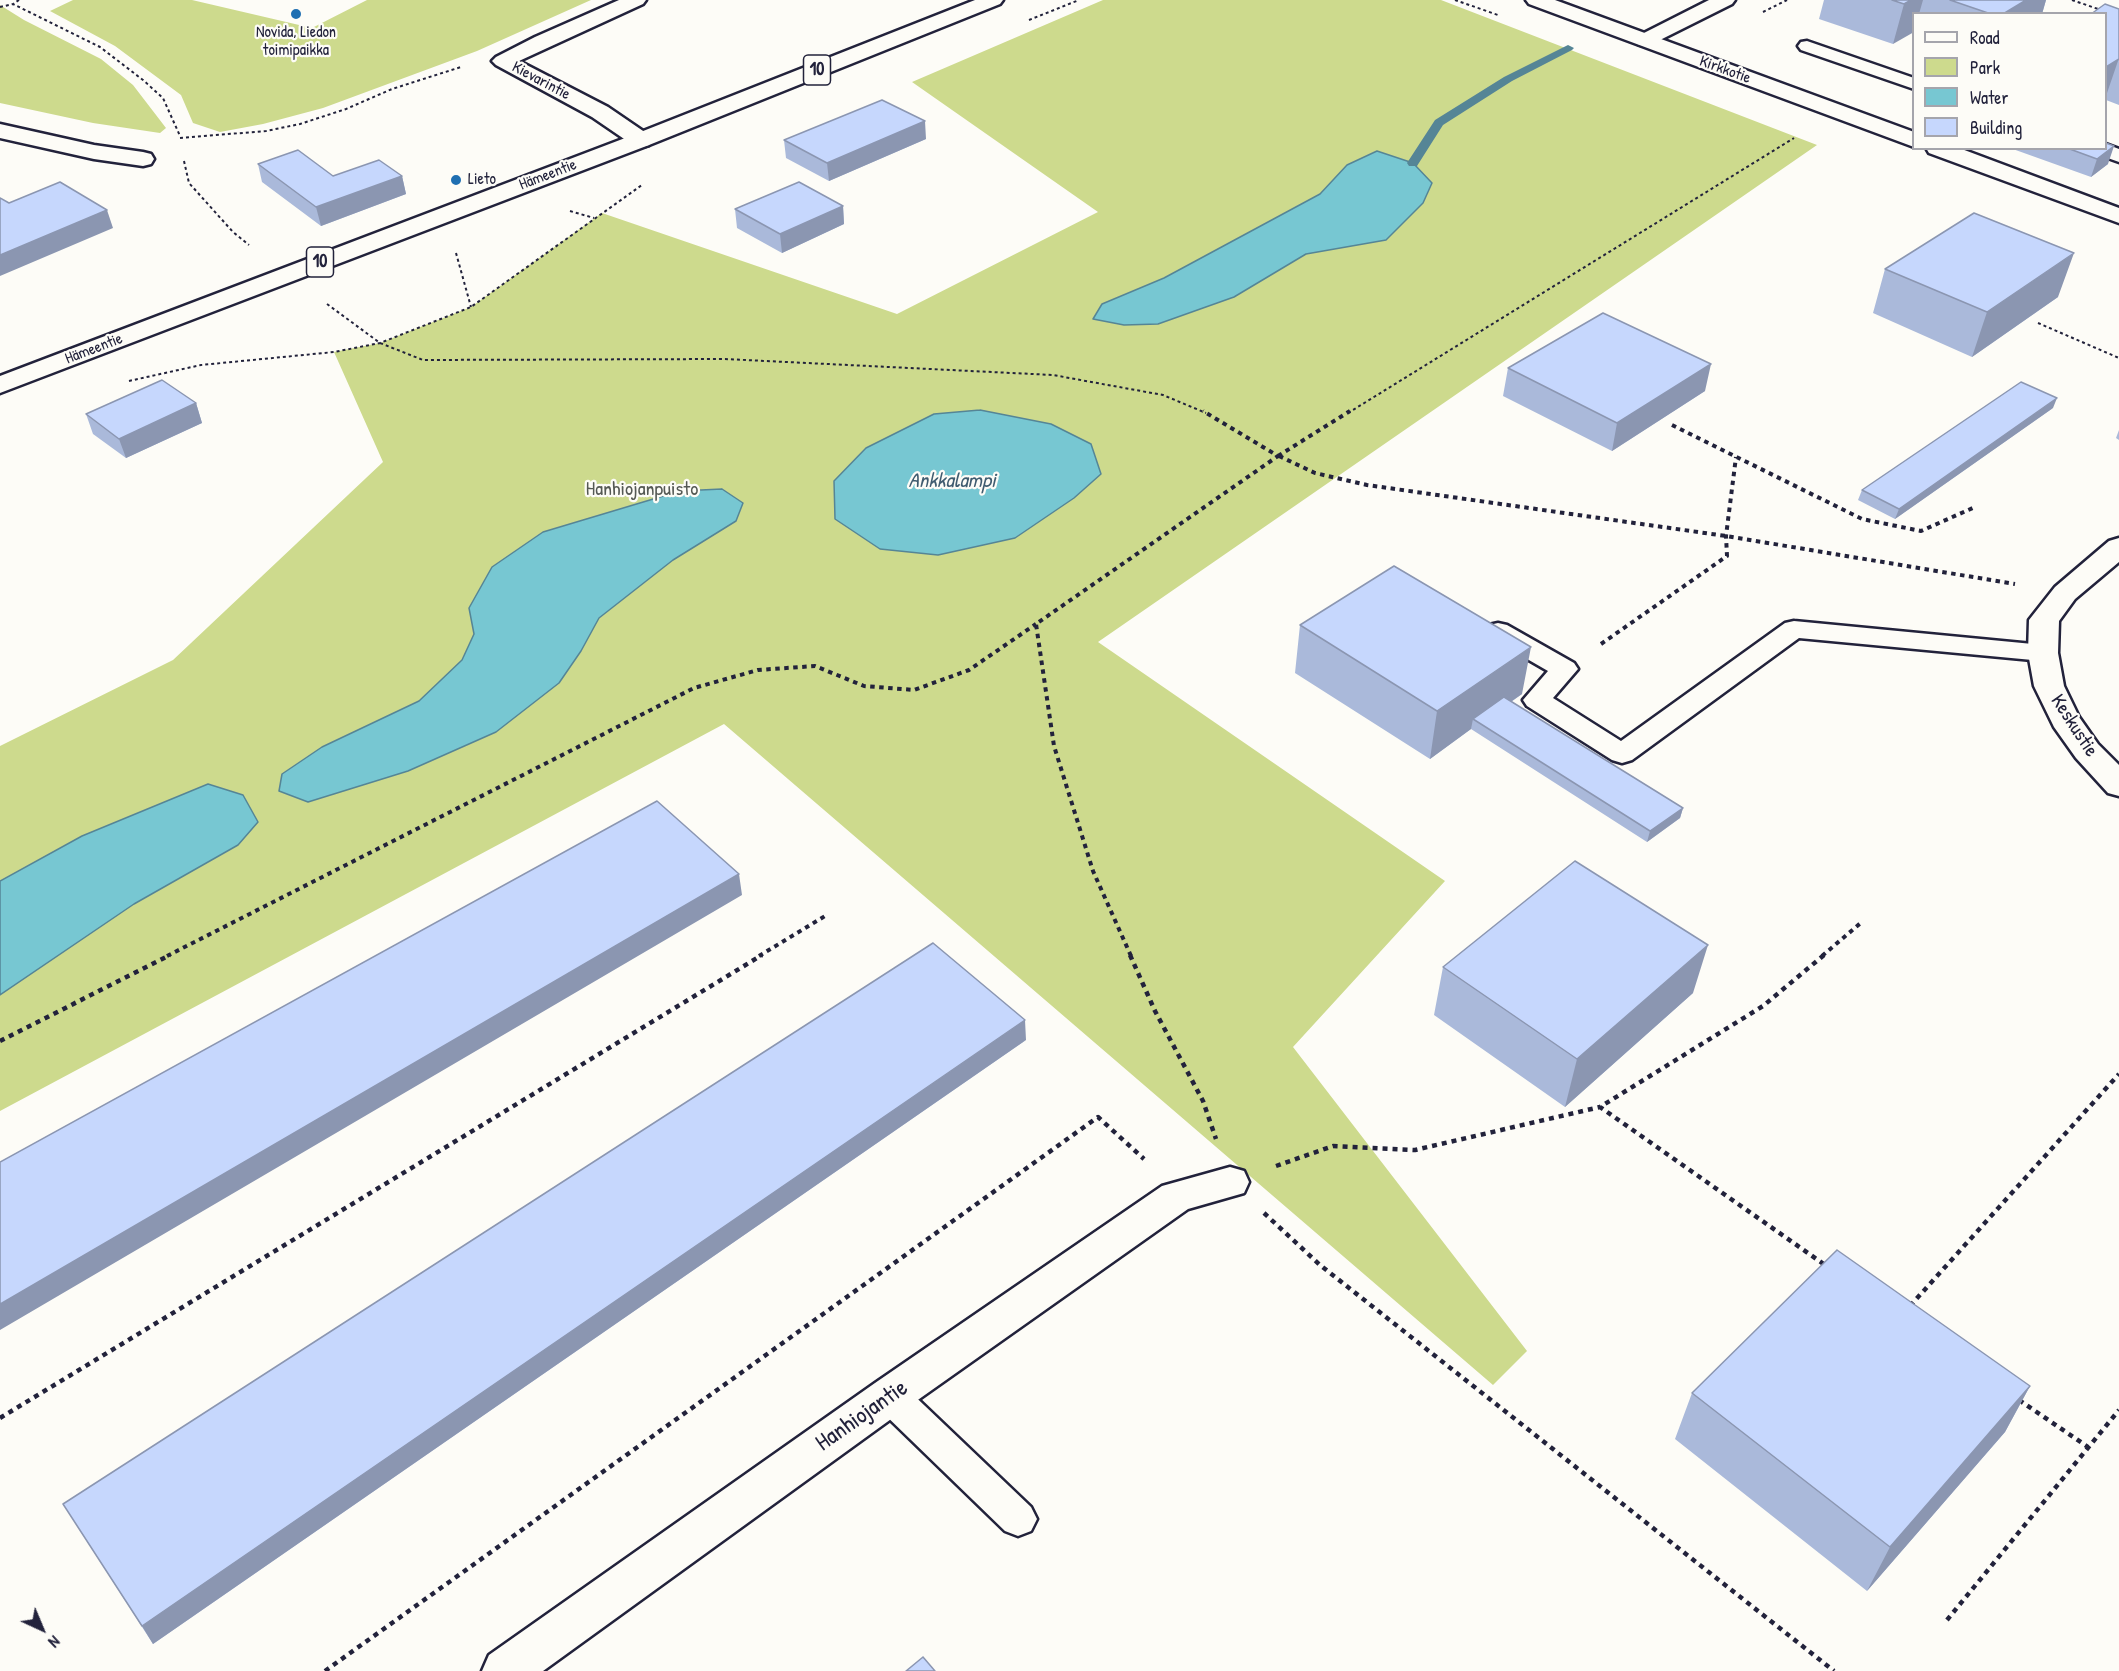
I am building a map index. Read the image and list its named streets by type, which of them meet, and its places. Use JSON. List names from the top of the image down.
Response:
{
  "streets": {
    "main road": [
      "10",
      "Kirkkotie",
      "Kievarintie",
      "Hämeentie",
      "Keskustie",
      "Hanhiojantie"
    ]
  },
  "crossings": [
    ["Kievarintie", "Hämeentie"]
  ],
  "water": ["Ankkalampi"],
  "parks": ["Hanhiojanpuisto"],
  "places": ["Novida, Liedon toimipaikka", "Lieto"],
  "legend": [
    "Road",
    "Park",
    "Water",
    "Building"
  ],
  "north": "bottom right"
}
